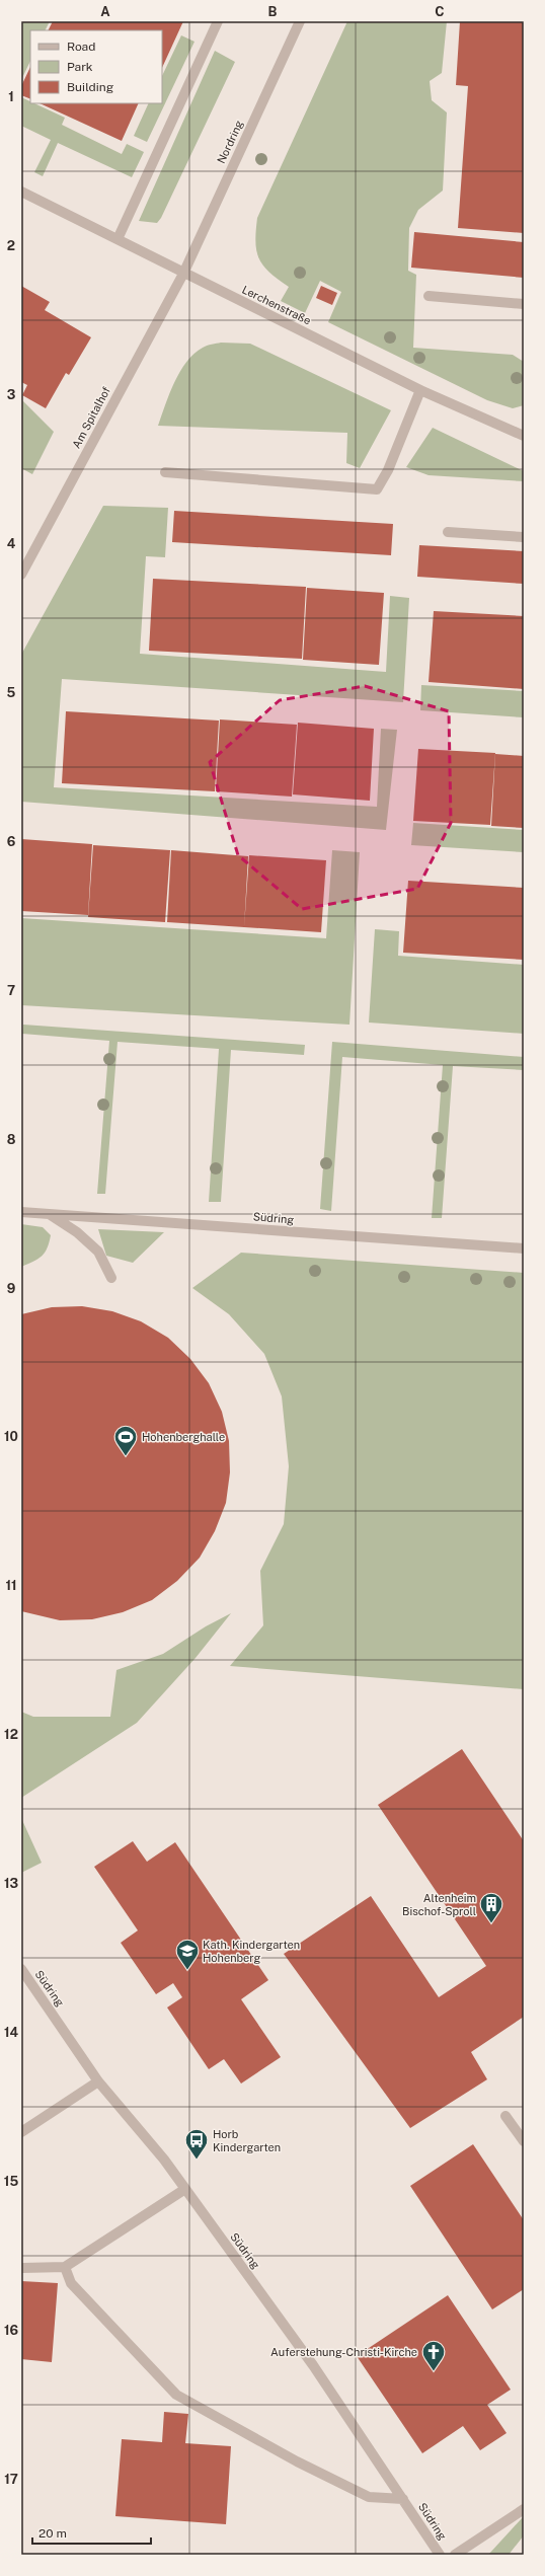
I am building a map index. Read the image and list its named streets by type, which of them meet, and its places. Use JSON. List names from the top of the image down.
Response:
{
  "streets": {
    "street": [
      "Nordring",
      "Lerchenstraße",
      "Am Spitalhof",
      "Südring"
    ]
  },
  "crossings": [
    ["Nordring", "Lerchenstraße"],
    ["Nordring", "Am Spitalhof"],
    ["Lerchenstraße", "Am Spitalhof"]
  ],
  "places": {
    "sports": ["Hohenberghalle"],
    "building": ["Altenheim Bischof-Sproll"],
    "school or university": ["Kath. Kindergarten Hohenberg"],
    "bus stop": ["Horb Kindergarten"],
    "church": ["Auferstehung-Christi-Kirche"]
  },
  "legend": ["Road", "Park", "Building"],
  "scale_bar": "20 m",
  "grid": {
    "columns": ["A", "B", "C"],
    "rows": [
      "1",
      "2",
      "3",
      "4",
      "5",
      "6",
      "7",
      "8",
      "9",
      "10",
      "11",
      "12",
      "13",
      "14",
      "15",
      "16",
      "17"
    ]
  }
}
